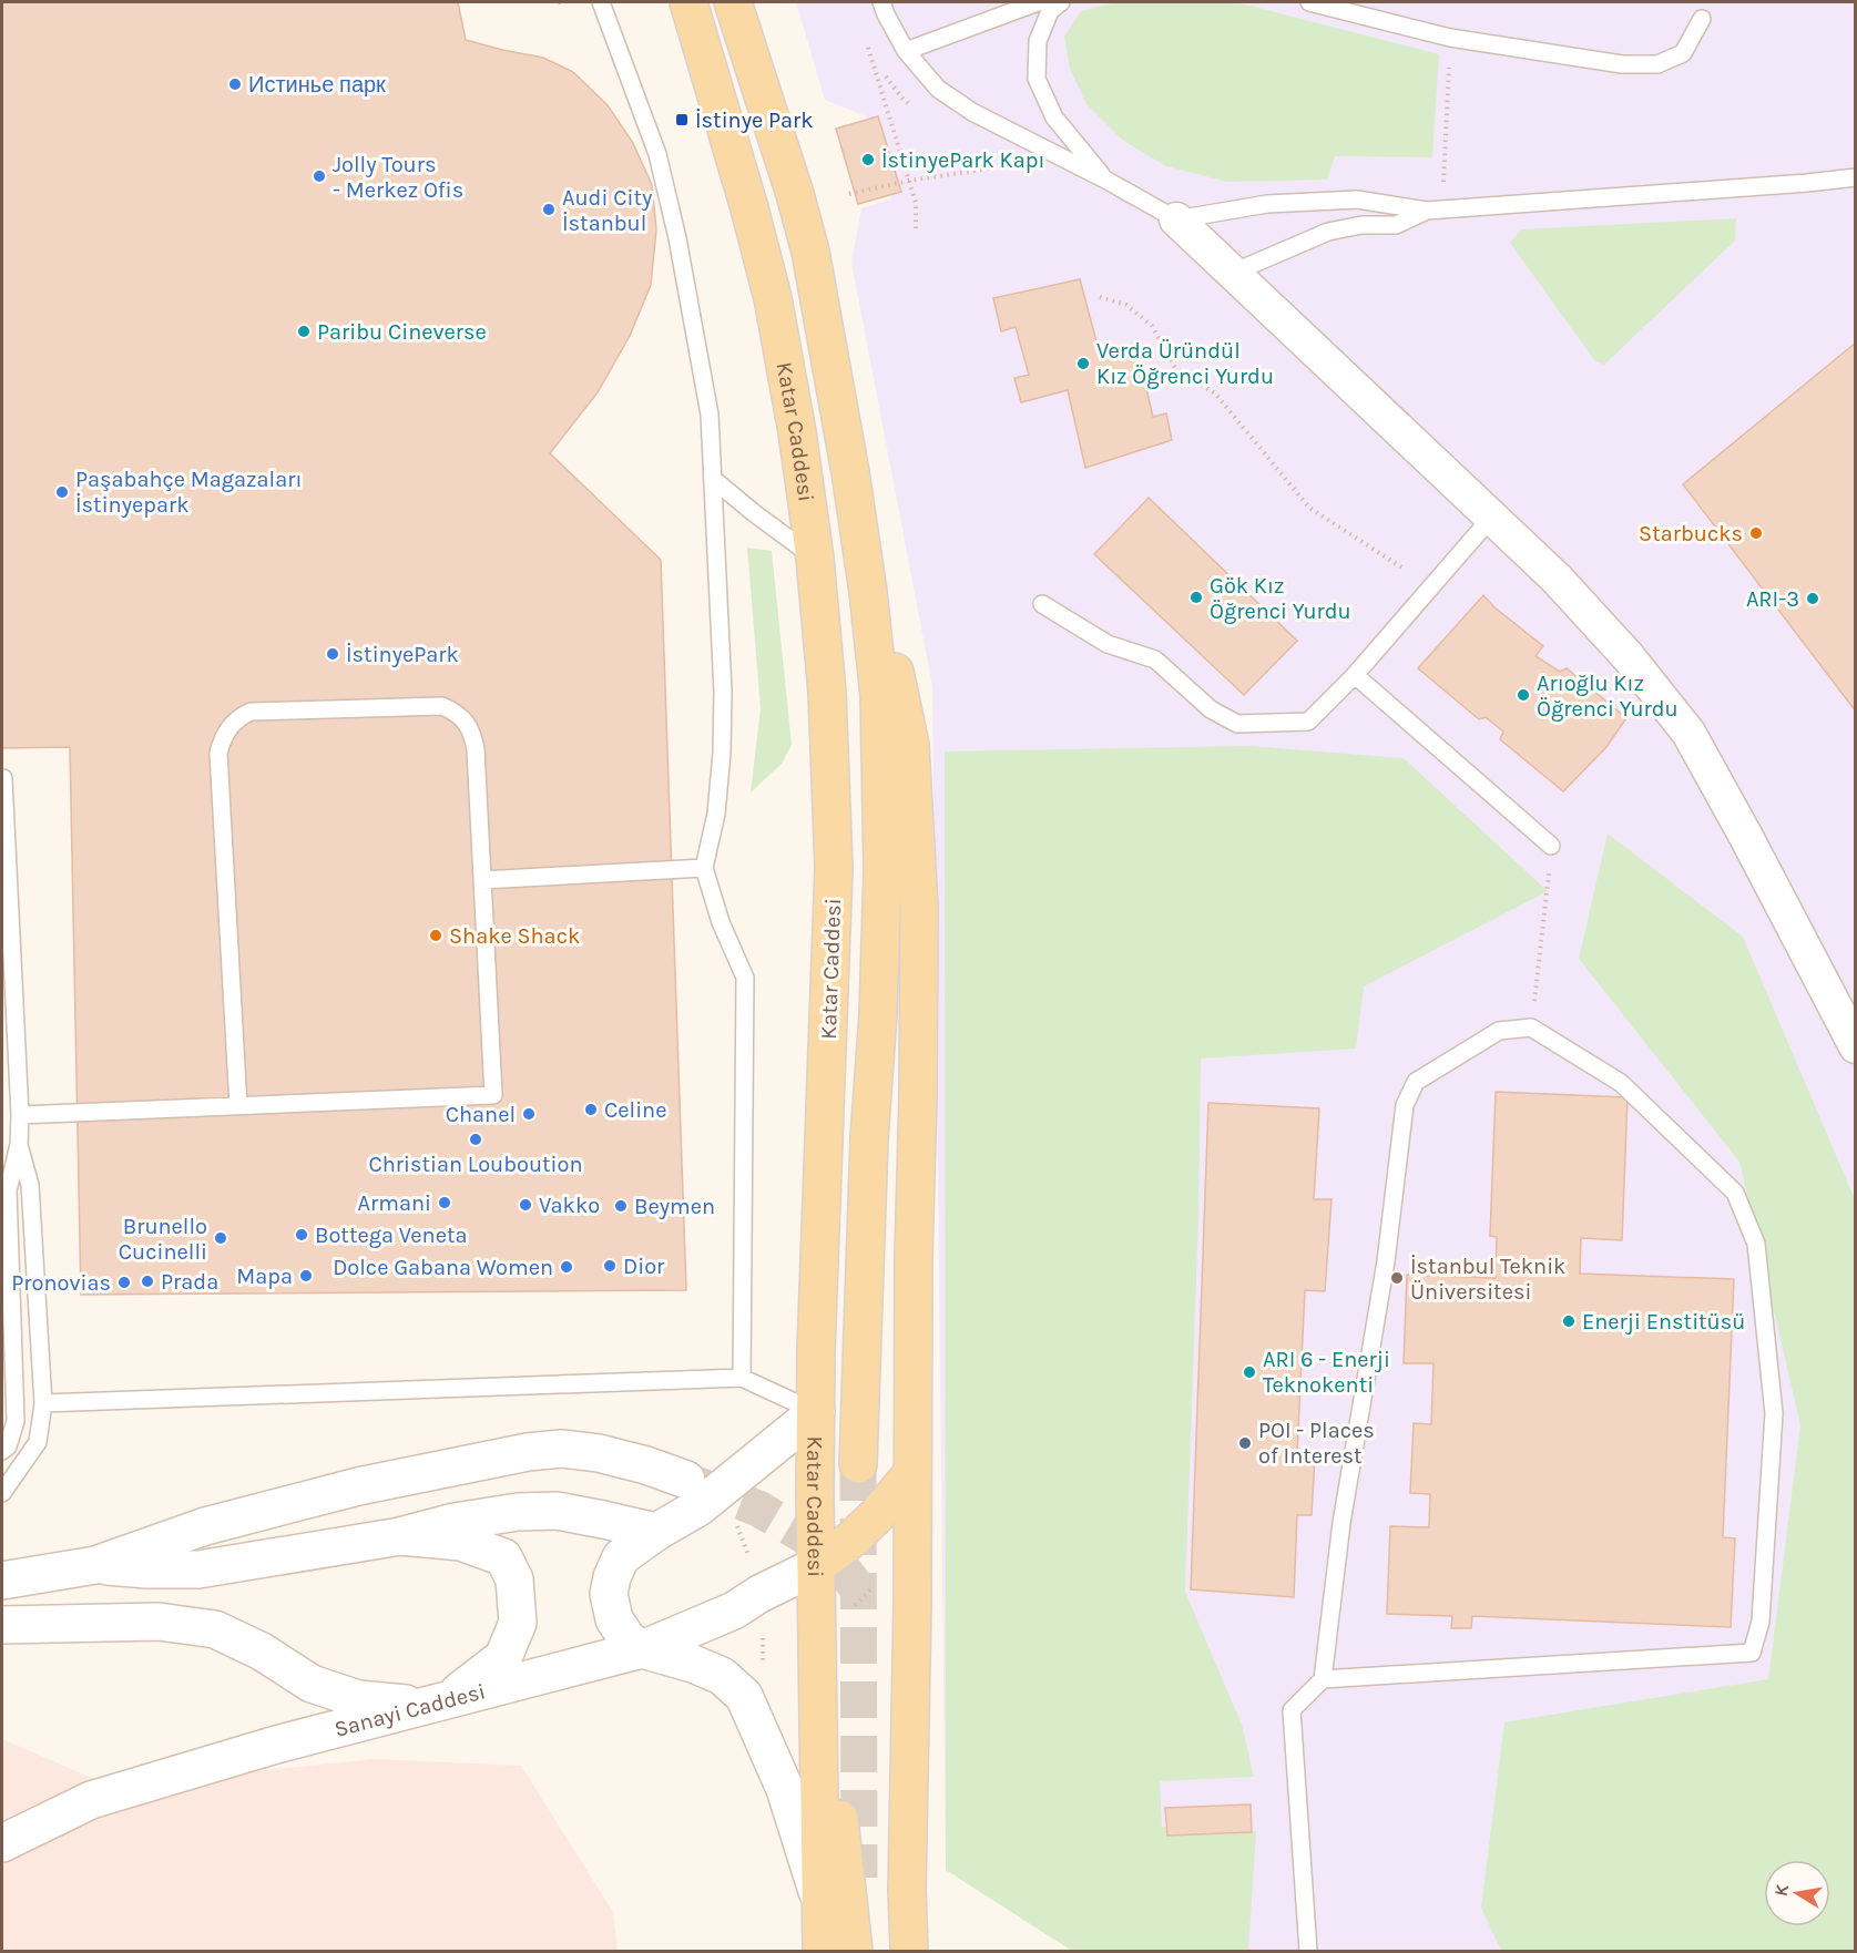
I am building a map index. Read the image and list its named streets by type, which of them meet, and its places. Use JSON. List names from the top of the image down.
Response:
{
  "streets": {
    "main road": ["Katar Caddesi"],
    "street": ["Sanayi Caddesi"]
  },
  "crossings": [
    ["Katar Caddesi", "Sanayi Caddesi"]
  ],
  "places": {
    "other": [
      "Истинье парк",
      "İstinyePark Kapı",
      "Jolly Tours - Merkez Ofis",
      "Audi City İstanbul",
      "Paribu Cineverse",
      "Verda Üründül Kız Öğrenci Yurdu",
      "Paşabahçe Magazaları İstinyepark",
      "Starbucks",
      "Gök Kız Öğrenci Yurdu",
      "ARI-3",
      "İstinyePark",
      "Arıoğlu Kız Öğrenci Yurdu",
      "Shake Shack",
      "Celine",
      "Chanel",
      "Christian Louboution",
      "Armani",
      "Vakko",
      "Beymen",
      "Bottega Veneta",
      "Brunello Cucinelli",
      "Dior",
      "Dolce Gabana Women",
      "Mapa",
      "İstanbul Teknik Üniversitesi",
      "Prada",
      "Pronovias",
      "Enerji Enstitüsü",
      "ARI 6 - Enerji Teknokenti",
      "POI - Places of Interest"
    ],
    "transit": ["İstinye Park"]
  },
  "north": "left"
}
